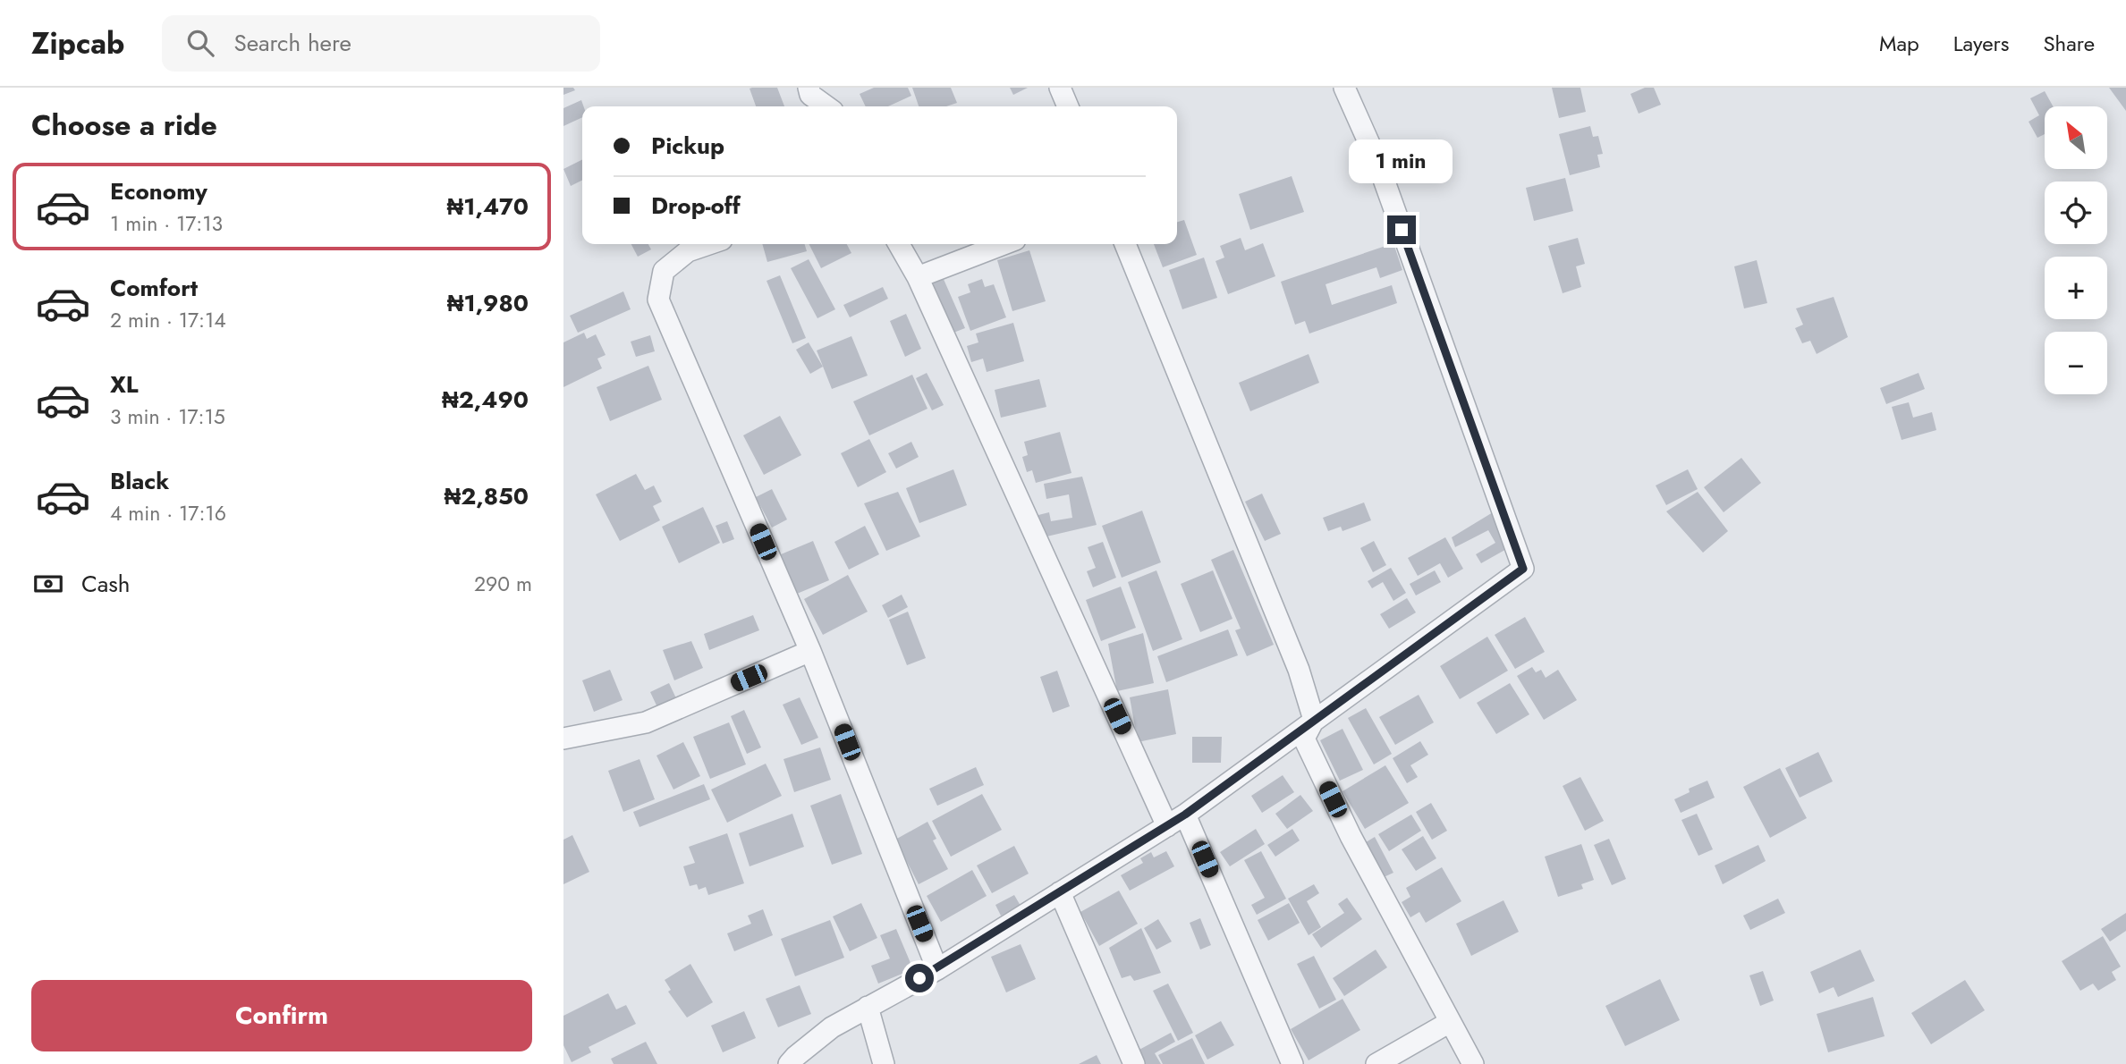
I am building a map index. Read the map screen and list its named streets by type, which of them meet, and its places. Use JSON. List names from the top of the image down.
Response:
{
  "north": "top left",
  "page": {
    "header": "Zipcab",
    "search": "Search here",
    "nav": ["Map", "Layers", "Share"],
    "heading": "Choose a ride",
    "map_buttons": ["+", "−"],
    "banner": ["Pickup", "Drop-off"],
    "bubble": "1 min",
    "list": [
      {
        "name": "Economy",
        "note": "1 min · 17:13",
        "value": "₦1,470"
      },
      {
        "name": "Comfort",
        "note": "2 min · 17:14",
        "value": "₦1,980"
      },
      {
        "name": "XL",
        "note": "3 min · 17:15",
        "value": "₦2,490"
      },
      {
        "name": "Black",
        "note": "4 min · 17:16",
        "value": "₦2,850"
      }
    ],
    "pay": ["Cash", "290 m"],
    "buttons": "Confirm"
  }
}
